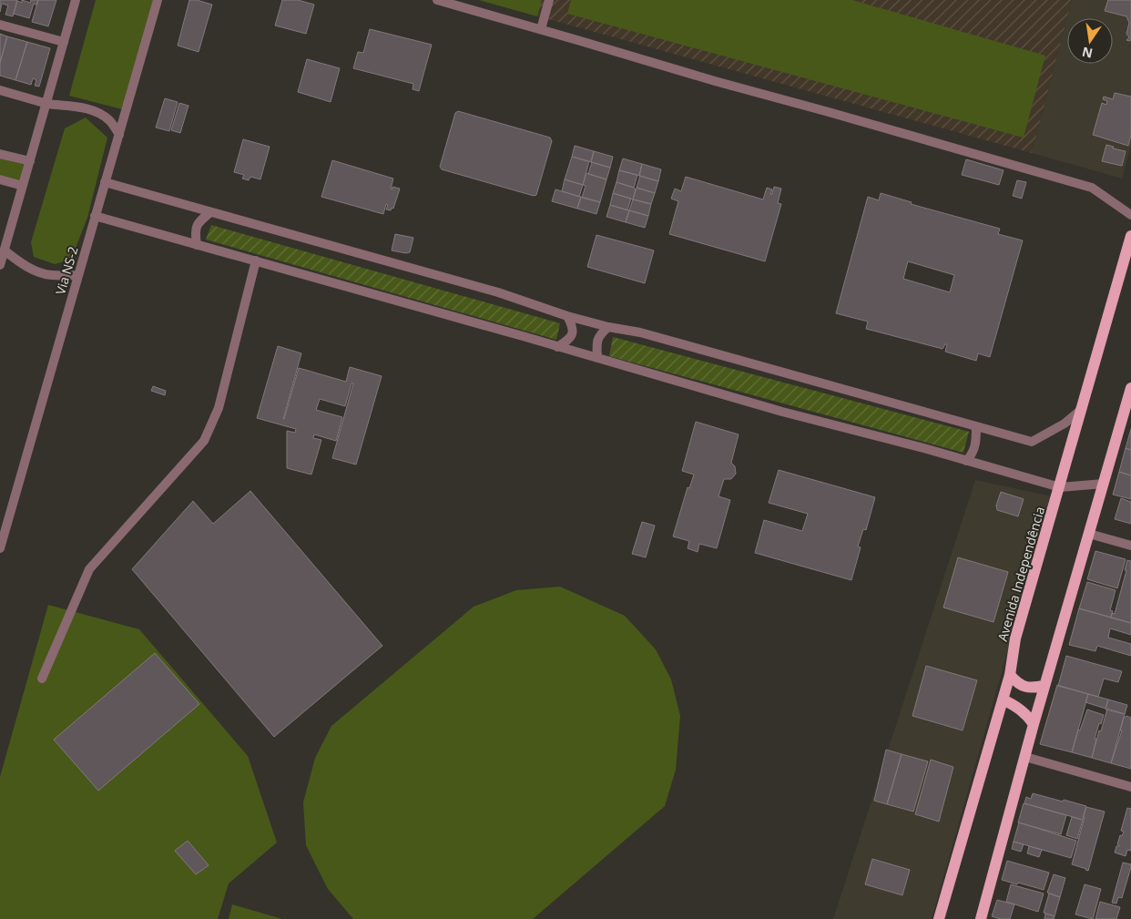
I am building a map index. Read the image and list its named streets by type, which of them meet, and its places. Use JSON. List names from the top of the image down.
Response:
{
  "streets": {
    "main road": ["Avenida Independência"],
    "street": ["Via NS-2"]
  },
  "north": "bottom"
}
